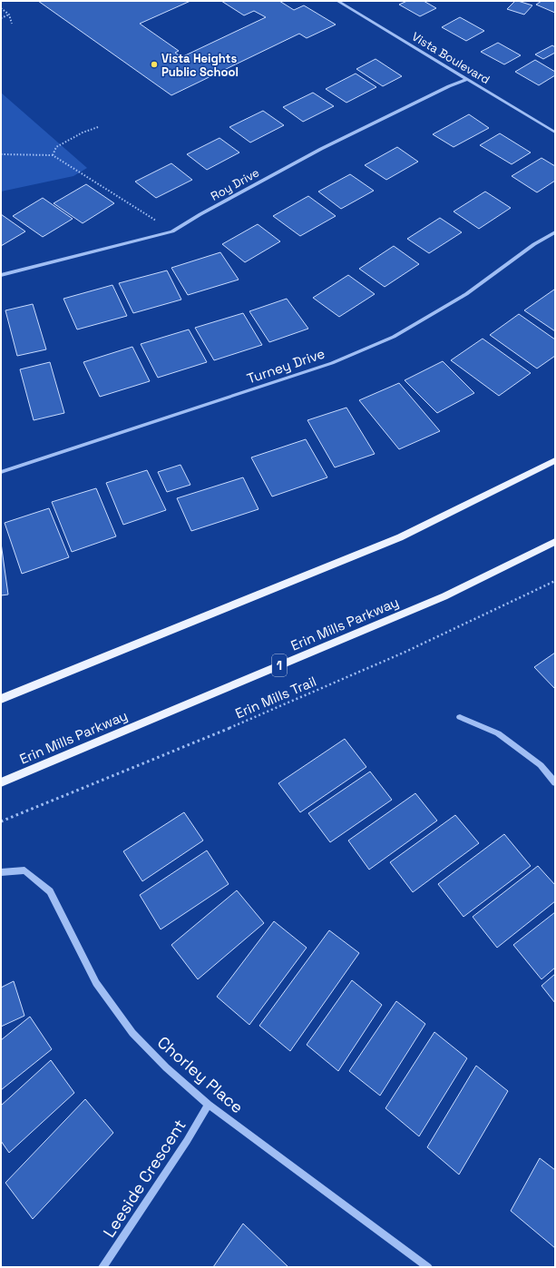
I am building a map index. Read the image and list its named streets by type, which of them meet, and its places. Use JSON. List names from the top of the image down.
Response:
{
  "streets": {
    "main road": ["Erin Mills Parkway", "1"],
    "street": [
      "Vista Boulevard",
      "Roy Drive",
      "Turney Drive",
      "Chorley Place",
      "Leeside Crescent"
    ],
    "path": ["Erin Mills Trail"]
  },
  "crossings": [
    ["Vista Boulevard", "Roy Drive"],
    ["Chorley Place", "Leeside Crescent"]
  ],
  "places": ["Vista Heights Public School"]
}
